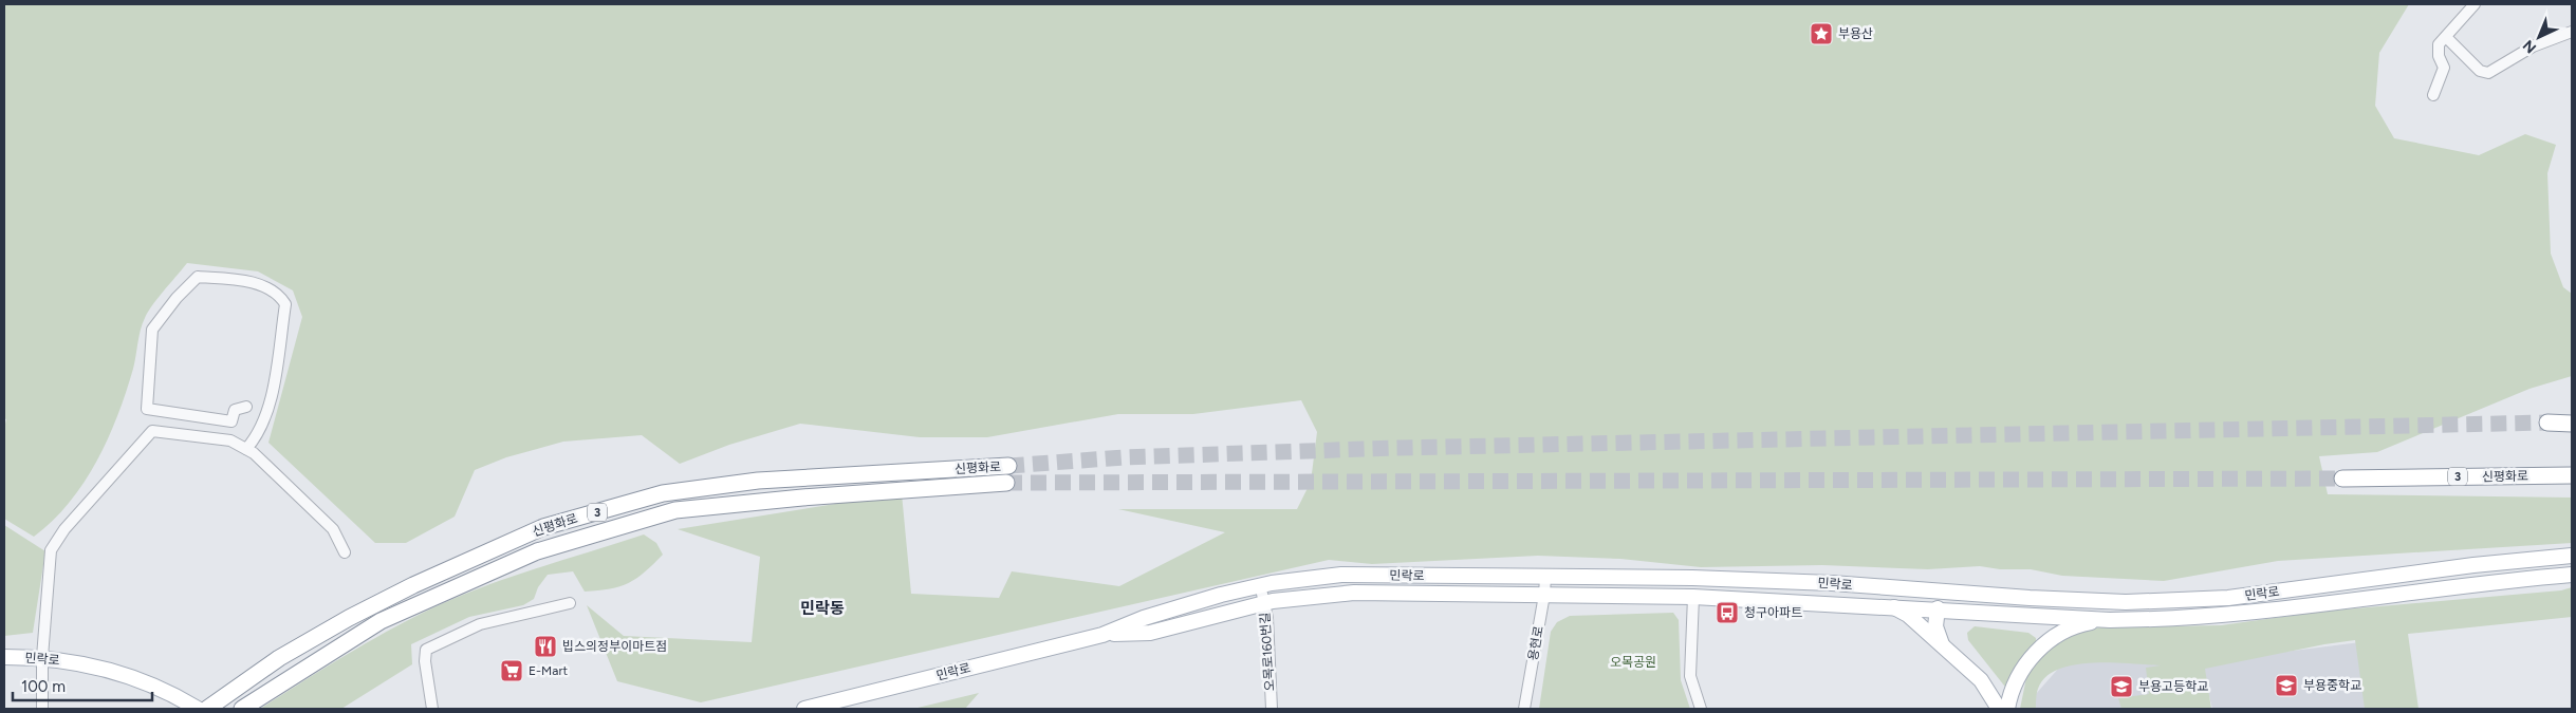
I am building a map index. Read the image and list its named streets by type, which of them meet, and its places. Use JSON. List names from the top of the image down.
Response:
{
  "streets": {
    "highway": ["신평화로", "3"],
    "main road": ["민락로"],
    "street": ["용현로", "오목로160번길"]
  },
  "crossings": [
    ["민락로", "용현로"]
  ],
  "districts": ["민락동"],
  "parks": ["오목공원"],
  "places": {
    "place": ["부용산"],
    "bus stop": ["청구아파트"],
    "restaurant": ["빕스의정부이마트점"],
    "supermarket": ["E-Mart"],
    "school or university": ["부용중학교", "부용고등학교"]
  },
  "scale_bar": "100 m",
  "north": "bottom left"
}
